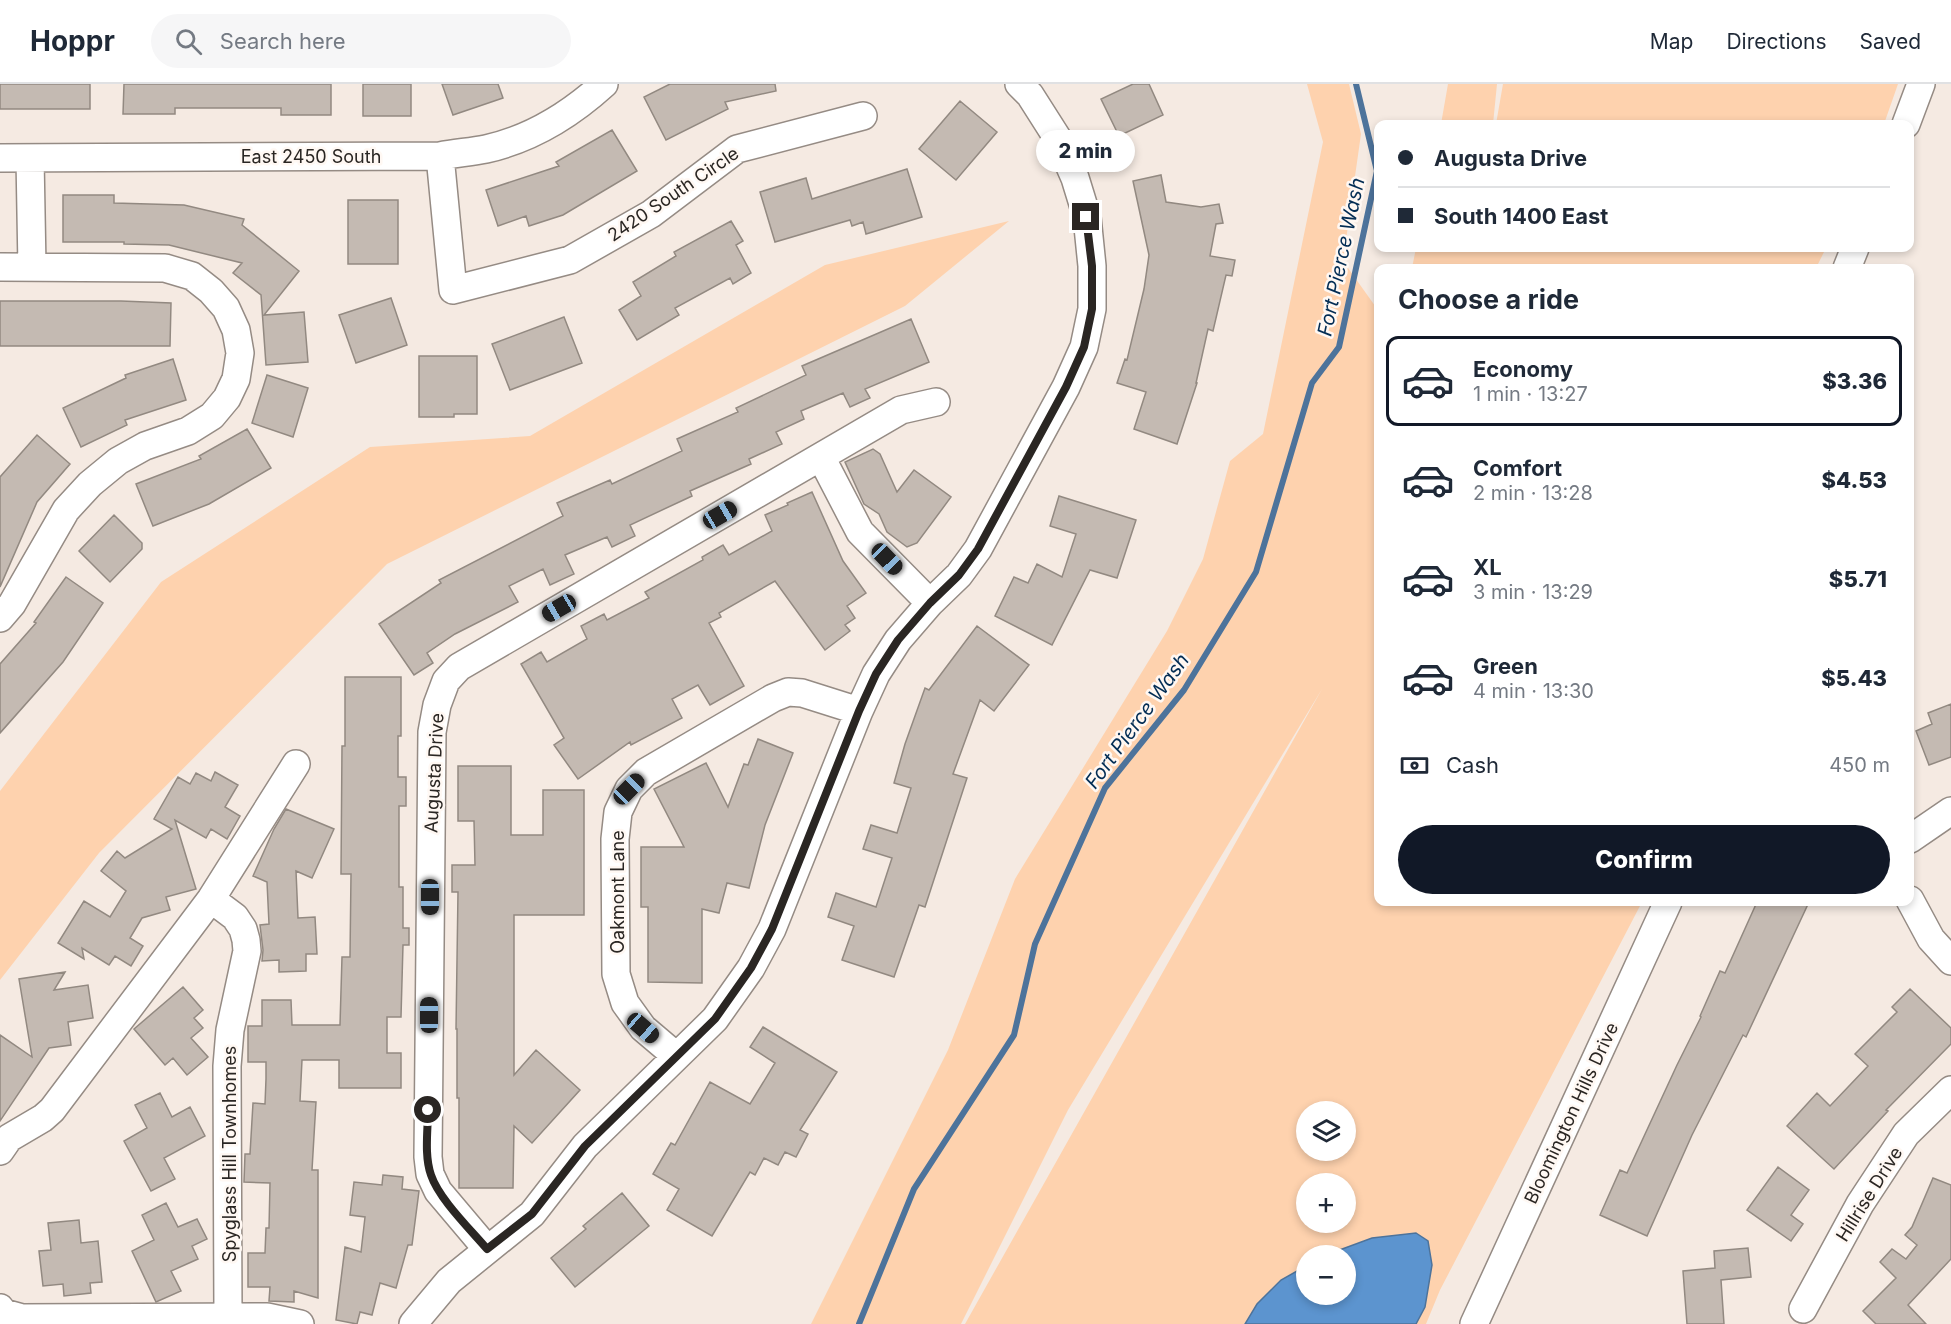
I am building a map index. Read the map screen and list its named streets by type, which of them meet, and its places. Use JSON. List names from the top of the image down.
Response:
{
  "streets": {
    "street": [
      "East 2450 South",
      "2420 South Circle",
      "Augusta Drive",
      "Oakmont Lane",
      "Bloomington Hills Drive",
      "Spyglass Hill Townhomes",
      "Hillrise Drive"
    ]
  },
  "crossings": [
    ["East 2450 South", "2420 South Circle"]
  ],
  "water": ["Fort Pierce Wash"],
  "page": {
    "header": "Hoppr",
    "search": "Search here",
    "nav": ["Map", "Directions", "Saved"],
    "banner": ["Augusta Drive", "South 1400 East"],
    "bubble": "2 min",
    "heading": "Choose a ride",
    "list": [
      {
        "name": "Economy",
        "note": "1 min · 13:27",
        "value": "$3.36"
      },
      {
        "name": "Comfort",
        "note": "2 min · 13:28",
        "value": "$4.53"
      },
      {
        "name": "XL",
        "note": "3 min · 13:29",
        "value": "$5.71"
      },
      {
        "name": "Green",
        "note": "4 min · 13:30",
        "value": "$5.43"
      }
    ],
    "pay": ["Cash", "450 m"],
    "buttons": "Confirm",
    "map_buttons": ["+", "−"]
  }
}
